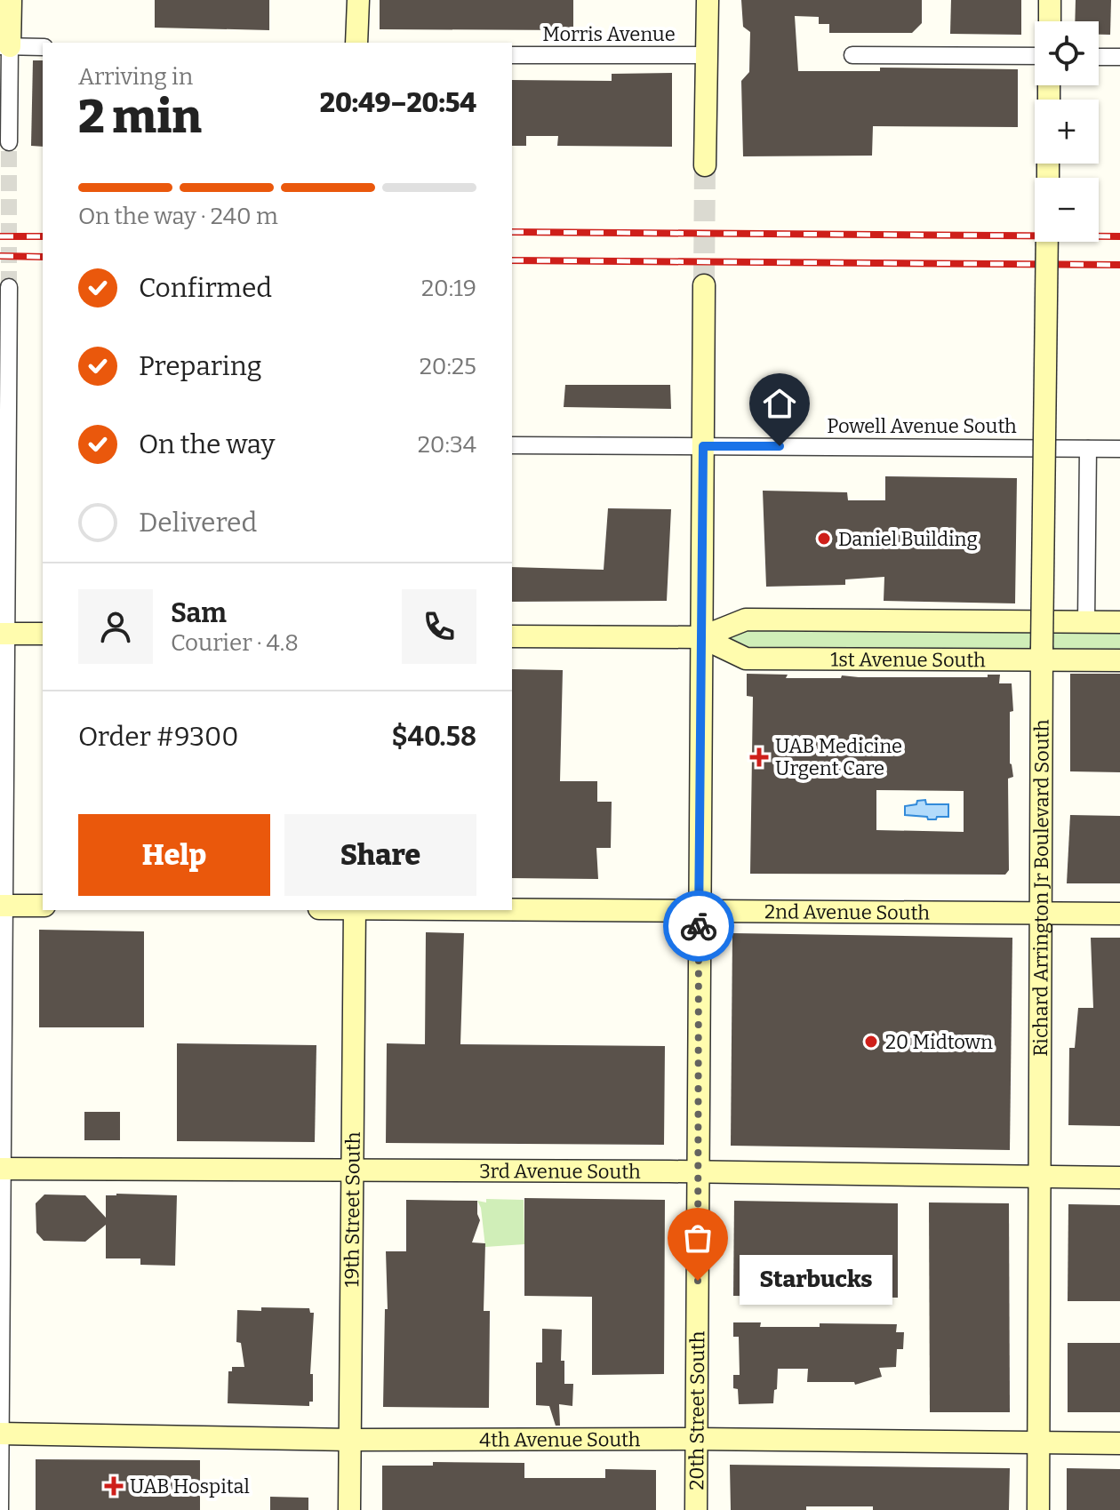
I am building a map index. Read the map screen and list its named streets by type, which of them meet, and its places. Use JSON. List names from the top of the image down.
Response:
{
  "streets": {
    "street": [
      "Morris Avenue",
      "Powell Avenue South",
      "1st Avenue South",
      "Richard Arrington Jr Boulevard South",
      "2nd Avenue South",
      "3rd Avenue South",
      "19th Street South",
      "20th Street South",
      "4th Avenue South"
    ]
  },
  "crossings": [
    ["Powell Avenue South", "20th Street South"],
    ["1st Avenue South", "Richard Arrington Jr Boulevard South"],
    ["1st Avenue South", "20th Street South"],
    ["Richard Arrington Jr Boulevard South", "2nd Avenue South"],
    ["Richard Arrington Jr Boulevard South", "3rd Avenue South"],
    ["Richard Arrington Jr Boulevard South", "4th Avenue South"],
    ["2nd Avenue South", "20th Street South"],
    ["3rd Avenue South", "19th Street South"],
    ["3rd Avenue South", "20th Street South"],
    ["19th Street South", "4th Avenue South"],
    ["20th Street South", "4th Avenue South"]
  ],
  "places": {
    "other": ["Daniel Building", "20 Midtown", "Starbucks"],
    "health": ["UAB Medicine Urgent Care", "UAB Hospital"]
  },
  "page": {
    "map_buttons": ["+", "−"],
    "heading": ["2 min", "Arriving in", "20:49–20:54"],
    "panel": [
      "Sam",
      "Courier · 4.8",
      "Order #9300",
      "$40.58"
    ],
    "bar": "On the way · 240 m",
    "list": [
      ["Confirmed", "20:19"],
      ["Preparing", "20:25"],
      ["On the way", "20:34"],
      "Delivered"
    ],
    "buttons": ["Help", "Share"],
    "bubble": "Starbucks"
  }
}
